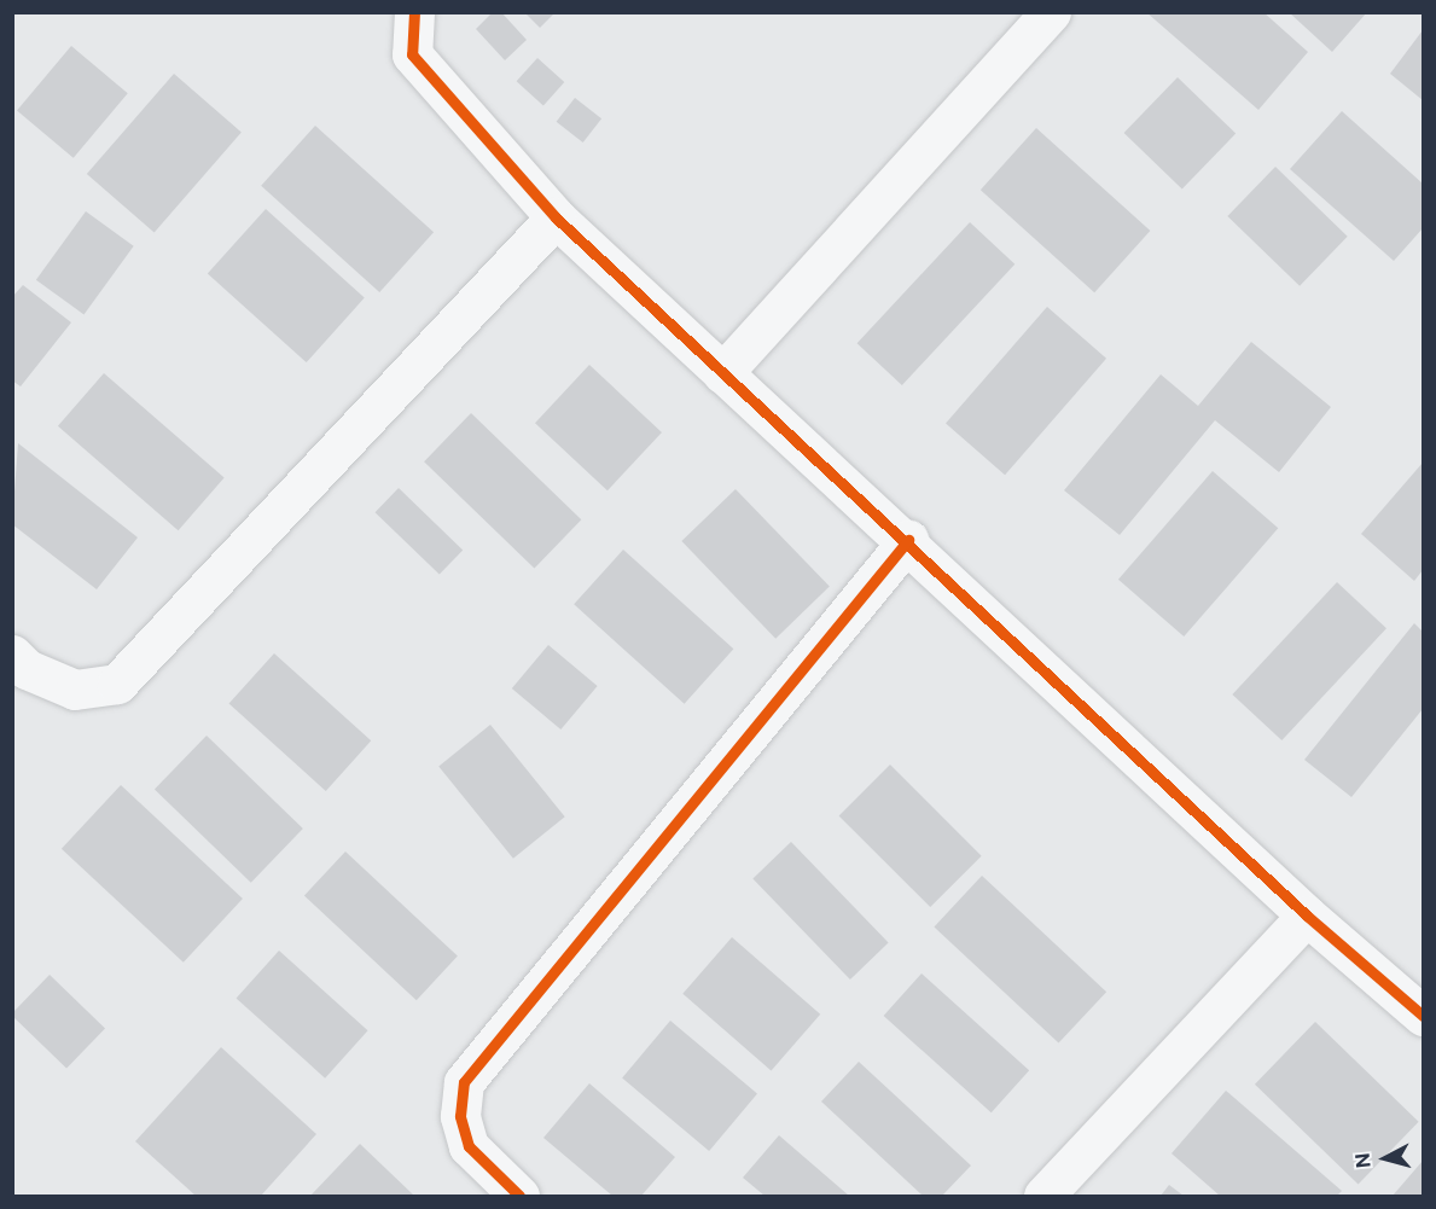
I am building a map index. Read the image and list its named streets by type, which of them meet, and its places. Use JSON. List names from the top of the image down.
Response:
{
  "north": "left"
}
